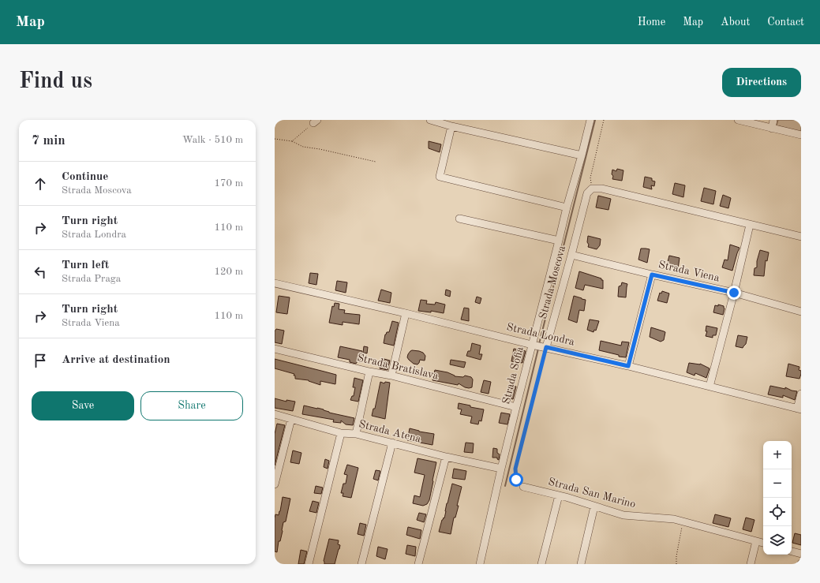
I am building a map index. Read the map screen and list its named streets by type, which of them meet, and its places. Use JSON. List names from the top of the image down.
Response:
{
  "streets": {
    "street": [
      "Strada Viena",
      "Strada Moscova",
      "Strada Londra",
      "Strada Bratislava",
      "Strada Sofia",
      "Strada Atena",
      "Strada San Marino"
    ]
  },
  "crossings": [
    ["Strada Viena", "Strada Moscova"],
    ["Strada Moscova", "Strada Londra"],
    ["Strada Moscova", "Strada Sofia"],
    ["Strada Londra", "Strada Sofia"],
    ["Strada Bratislava", "Strada Sofia"],
    ["Strada Sofia", "Strada Atena"]
  ],
  "page": {
    "header": "Map",
    "nav": [
      "Home",
      "Map",
      "About",
      "Contact"
    ],
    "buttons": [
      "Directions",
      ["Save", "Share"]
    ],
    "title": "Find us",
    "heading": ["7 min", "Walk · 510 m"],
    "list": [
      ["Continue", "Strada Moscova", "170 m"],
      ["Turn right", "Strada Londra", "110 m"],
      ["Turn left", "Strada Praga", "120 m"],
      ["Turn right", "Strada Viena", "110 m"],
      "Arrive at destination"
    ],
    "map_buttons": ["+", "−"]
  }
}
